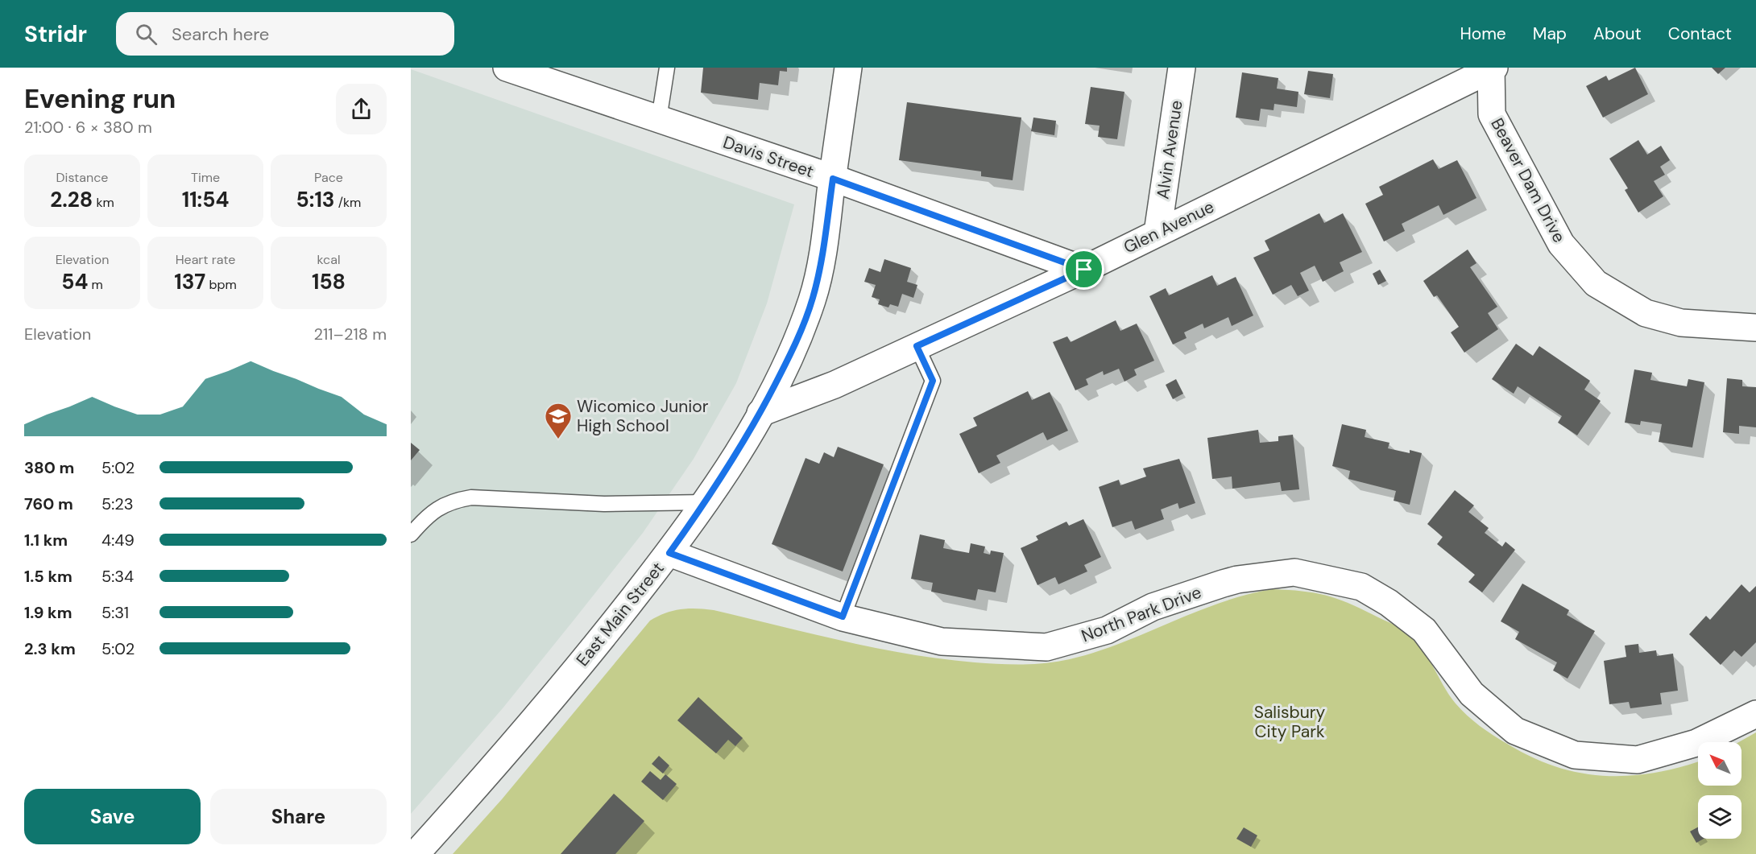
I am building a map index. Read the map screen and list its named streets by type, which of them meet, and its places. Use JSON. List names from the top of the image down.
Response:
{
  "streets": {
    "street": [
      "Alvin Avenue",
      "Davis Street",
      "Beaver Dam Drive",
      "Glen Avenue",
      "East Main Street",
      "North Park Drive"
    ]
  },
  "crossings": [
    ["Alvin Avenue", "Glen Avenue"],
    ["Davis Street", "Glen Avenue"],
    ["Davis Street", "East Main Street"],
    ["Beaver Dam Drive", "Glen Avenue"],
    ["Glen Avenue", "East Main Street"],
    ["East Main Street", "North Park Drive"]
  ],
  "parks": ["Salisbury City Park"],
  "places": {
    "school or university": ["Wicomico Junior High School"]
  },
  "north": "top left",
  "page": {
    "header": "Stridr",
    "search": "Search here",
    "nav": [
      "Home",
      "Map",
      "About",
      "Contact"
    ],
    "heading": ["Evening run", "21:00 · 6 × 380 m"],
    "stats": [
      ["Distance", "2.28 km"],
      ["Time", "11:54"],
      ["Pace", "5:13 /km"],
      ["Elevation", "54 m"],
      ["Heart rate", "137 bpm"],
      ["kcal", "158"]
    ],
    "chart": ["Elevation", "211–218 m"],
    "list": [
      {
        "name": "380 m",
        "note": "5:02"
      },
      {
        "name": "760 m",
        "note": "5:23"
      },
      {
        "name": "1.1 km",
        "note": "4:49"
      },
      {
        "name": "1.5 km",
        "note": "5:34"
      },
      {
        "name": "1.9 km",
        "note": "5:31"
      },
      {
        "name": "2.3 km",
        "note": "5:02"
      }
    ],
    "buttons": ["Save", "Share"]
  }
}
